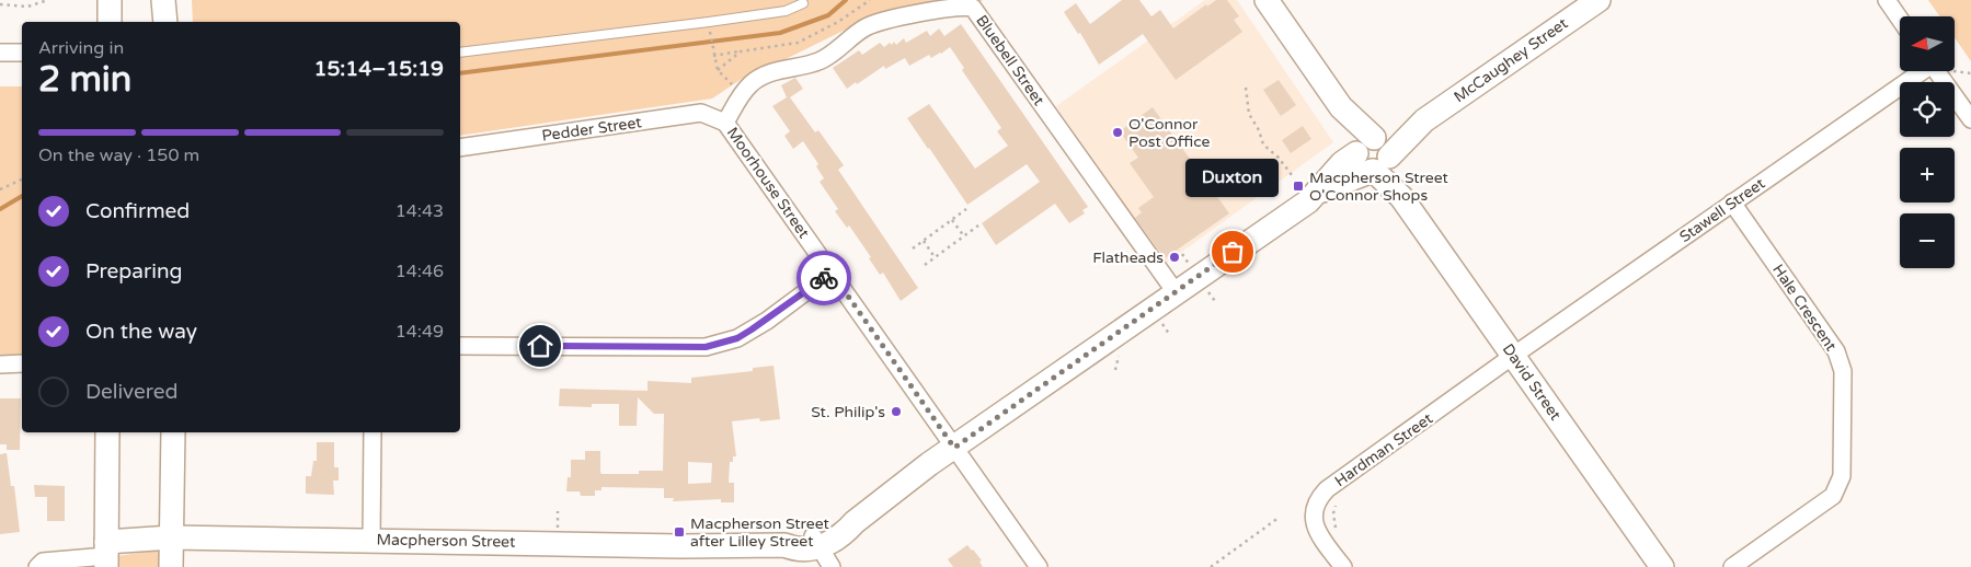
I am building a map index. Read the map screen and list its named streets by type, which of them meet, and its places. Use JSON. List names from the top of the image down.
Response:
{
  "streets": {
    "street": [
      "Bluebell Street",
      "McCaughey Street",
      "Pedder Street",
      "Moorhouse Street",
      "Stawell Street",
      "Hale Crescent",
      "David Street",
      "Hardman Street",
      "Macpherson Street"
    ]
  },
  "crossings": [
    ["Bluebell Street", "Pedder Street"],
    ["Bluebell Street", "Moorhouse Street"],
    ["Bluebell Street", "Macpherson Street"],
    ["McCaughey Street", "David Street"],
    ["McCaughey Street", "Macpherson Street"],
    ["Pedder Street", "Moorhouse Street"],
    ["Moorhouse Street", "Macpherson Street"],
    ["Stawell Street", "Hale Crescent"],
    ["Stawell Street", "David Street"],
    ["Stawell Street", "Hardman Street"],
    ["David Street", "Hardman Street"],
    ["David Street", "Macpherson Street"]
  ],
  "places": {
    "other": [
      "O'Connor Post Office",
      "Duxton",
      "Flatheads",
      "St. Philip's"
    ],
    "transit": ["Macpherson Street O'Connor Shops", "Macpherson Street after Lilley Street"]
  },
  "north": "left",
  "page": {
    "map_buttons": ["+", "−"],
    "heading": ["2 min", "Arriving in", "15:14–15:19"],
    "bar": "On the way · 150 m",
    "bubble": "Duxton",
    "list": [
      ["Confirmed", "14:43"],
      ["Preparing", "14:46"],
      ["On the way", "14:49"],
      "Delivered"
    ]
  }
}
